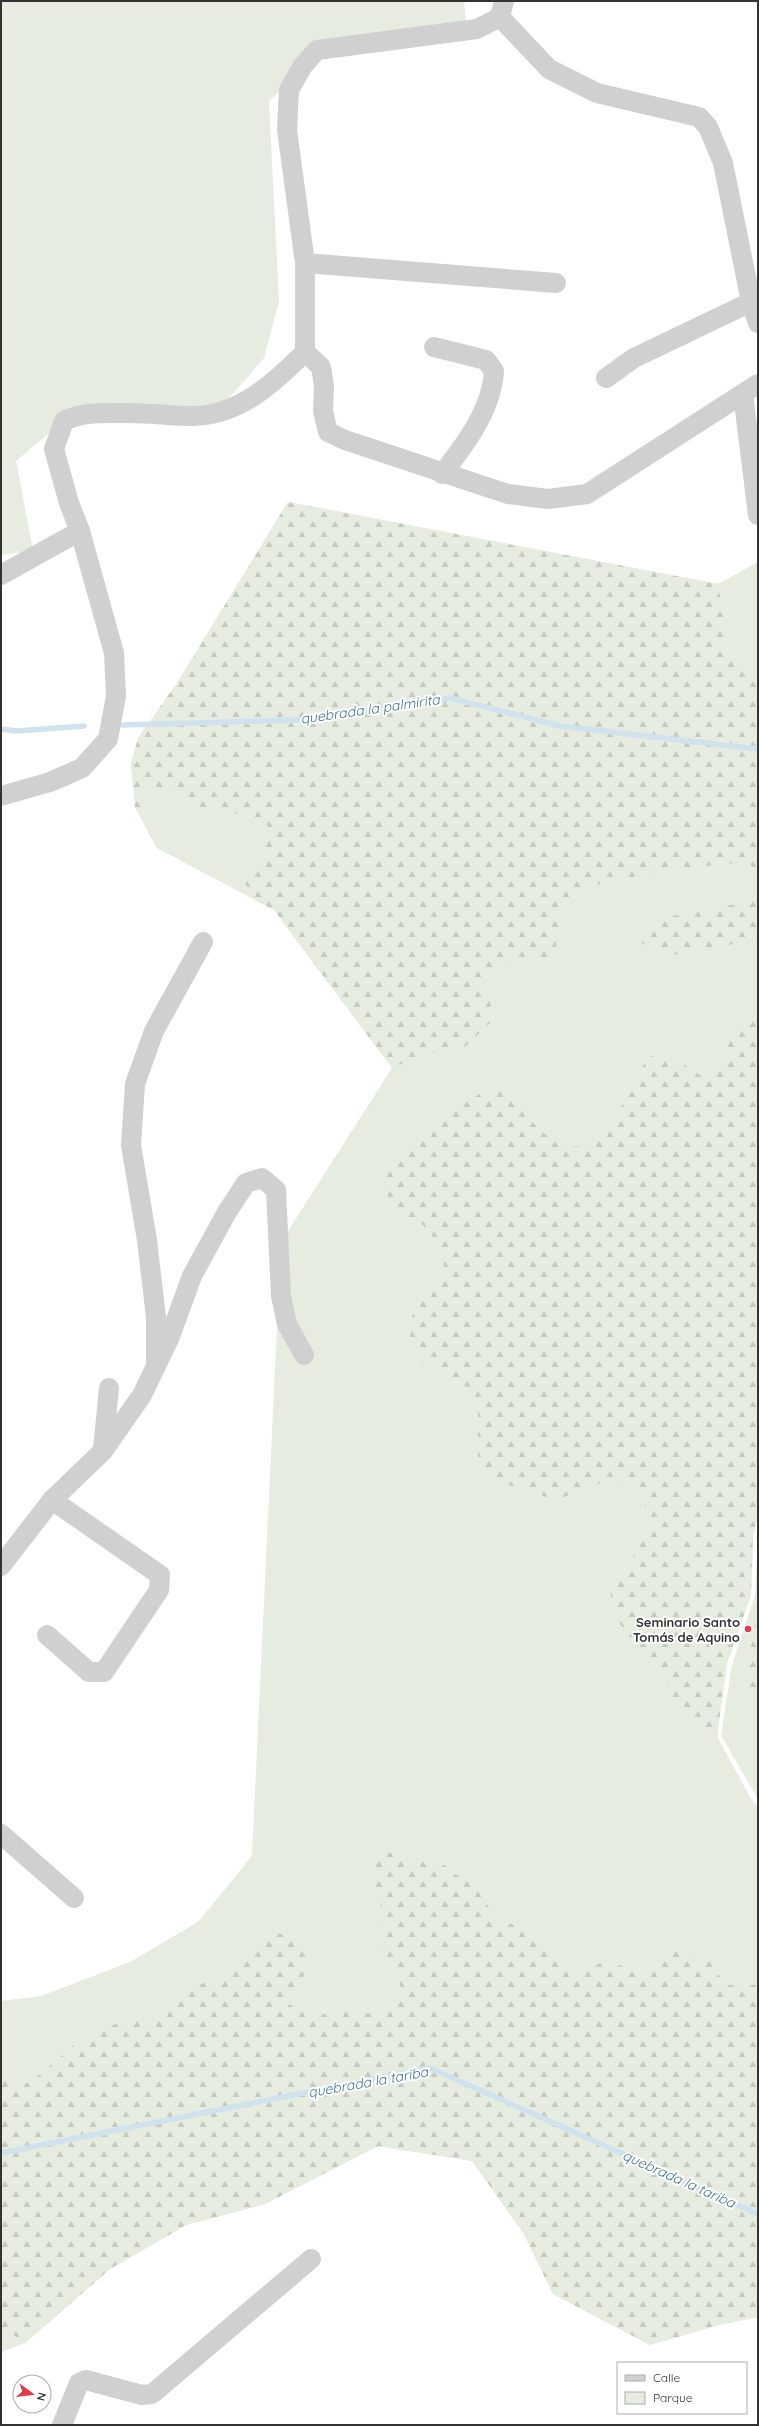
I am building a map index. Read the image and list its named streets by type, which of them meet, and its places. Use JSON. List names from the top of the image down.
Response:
{
  "water": ["quebrada la palmirita", "quebrada la tariba"],
  "places": ["Seminario Santo Tomás de Aquino"],
  "legend": ["Calle", "Parque"],
  "north": "right"
}
